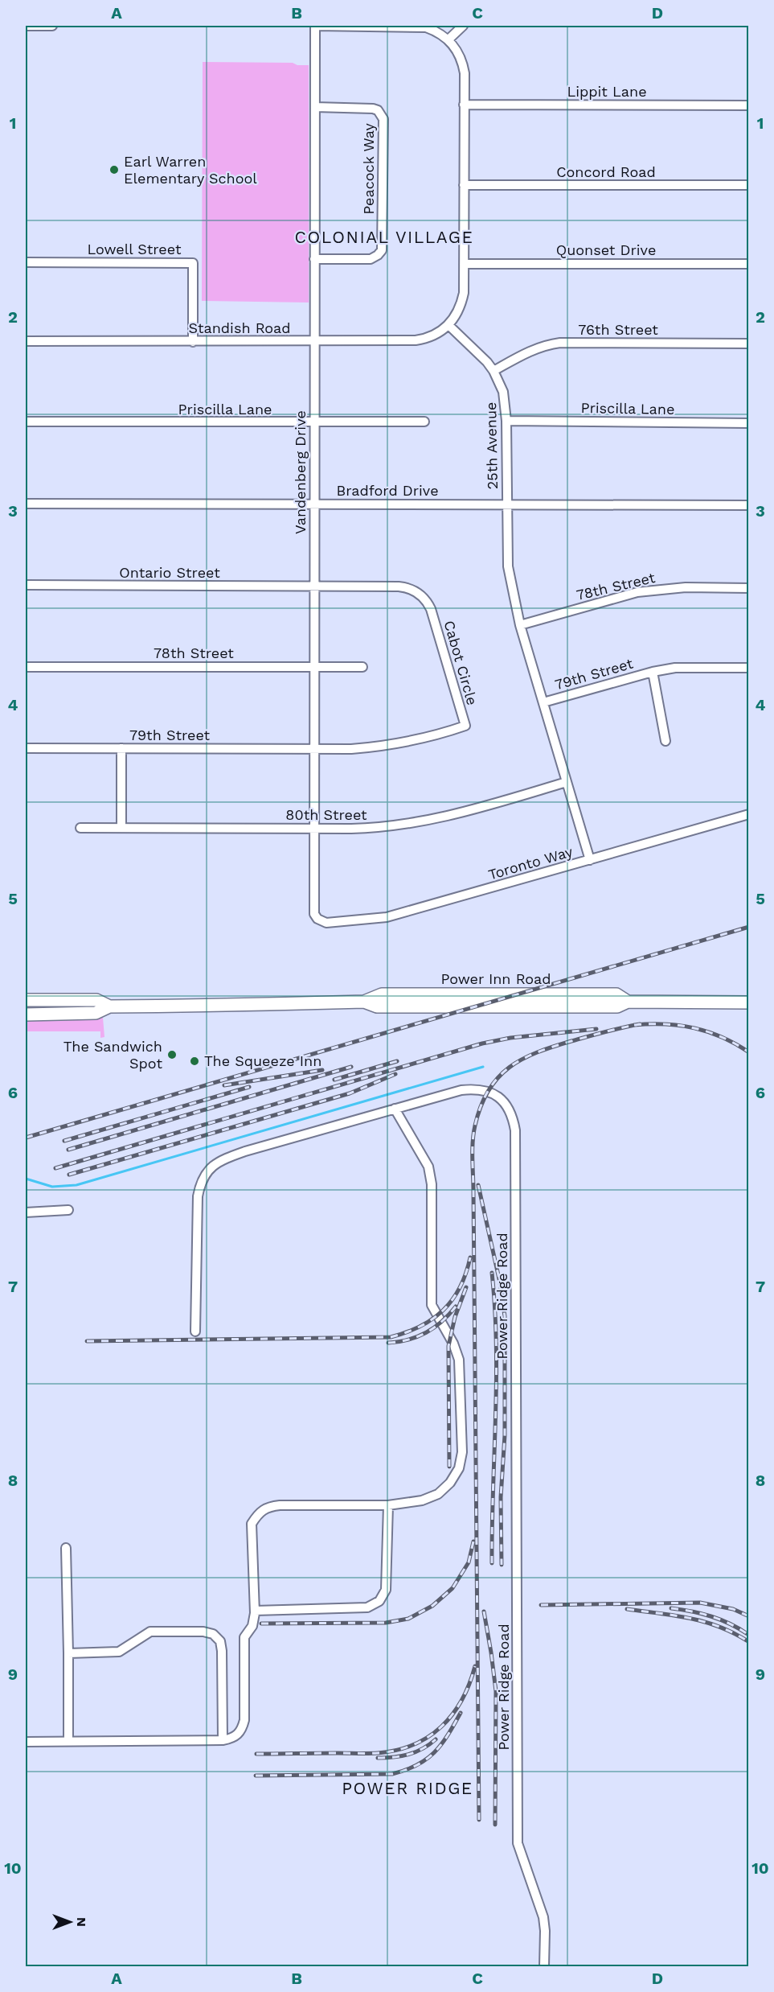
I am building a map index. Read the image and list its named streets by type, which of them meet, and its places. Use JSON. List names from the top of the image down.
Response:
{
  "streets": {
    "main road": ["Power Inn Road"],
    "street": [
      "Lippit Lane",
      "Peacock Way",
      "Concord Road",
      "Lowell Street",
      "Quonset Drive",
      "Standish Road",
      "76th Street",
      "Priscilla Lane",
      "25th Avenue",
      "Vandenberg Drive",
      "Bradford Drive",
      "Ontario Street",
      "78th Street",
      "Cabot Circle",
      "79th Street",
      "80th Street",
      "Toronto Way",
      "Power Ridge Road"
    ]
  },
  "crossings": [
    ["Peacock Way", "Vandenberg Drive"],
    ["Lowell Street", "Standish Road"],
    ["Standish Road", "25th Avenue"],
    ["Standish Road", "Vandenberg Drive"],
    ["76th Street", "25th Avenue"],
    ["Priscilla Lane", "25th Avenue"],
    ["Priscilla Lane", "Vandenberg Drive"],
    ["25th Avenue", "Bradford Drive"],
    ["25th Avenue", "78th Street"],
    ["25th Avenue", "79th Street"],
    ["25th Avenue", "80th Street"],
    ["25th Avenue", "Toronto Way"],
    ["Vandenberg Drive", "Bradford Drive"],
    ["Vandenberg Drive", "Ontario Street"],
    ["Vandenberg Drive", "78th Street"],
    ["Vandenberg Drive", "Cabot Circle"],
    ["Vandenberg Drive", "79th Street"],
    ["Vandenberg Drive", "80th Street"],
    ["Vandenberg Drive", "Toronto Way"],
    ["Ontario Street", "Cabot Circle"],
    ["Cabot Circle", "79th Street"]
  ],
  "districts": ["COLONIAL VILLAGE", "POWER RIDGE"],
  "places": ["Earl Warren Elementary School", "The Sandwich Spot", "The Squeeze Inn"],
  "north": "right",
  "grid": {
    "columns": [
      "A",
      "B",
      "C",
      "D"
    ],
    "rows": [
      "1",
      "2",
      "3",
      "4",
      "5",
      "6",
      "7",
      "8",
      "9",
      "10"
    ]
  }
}
